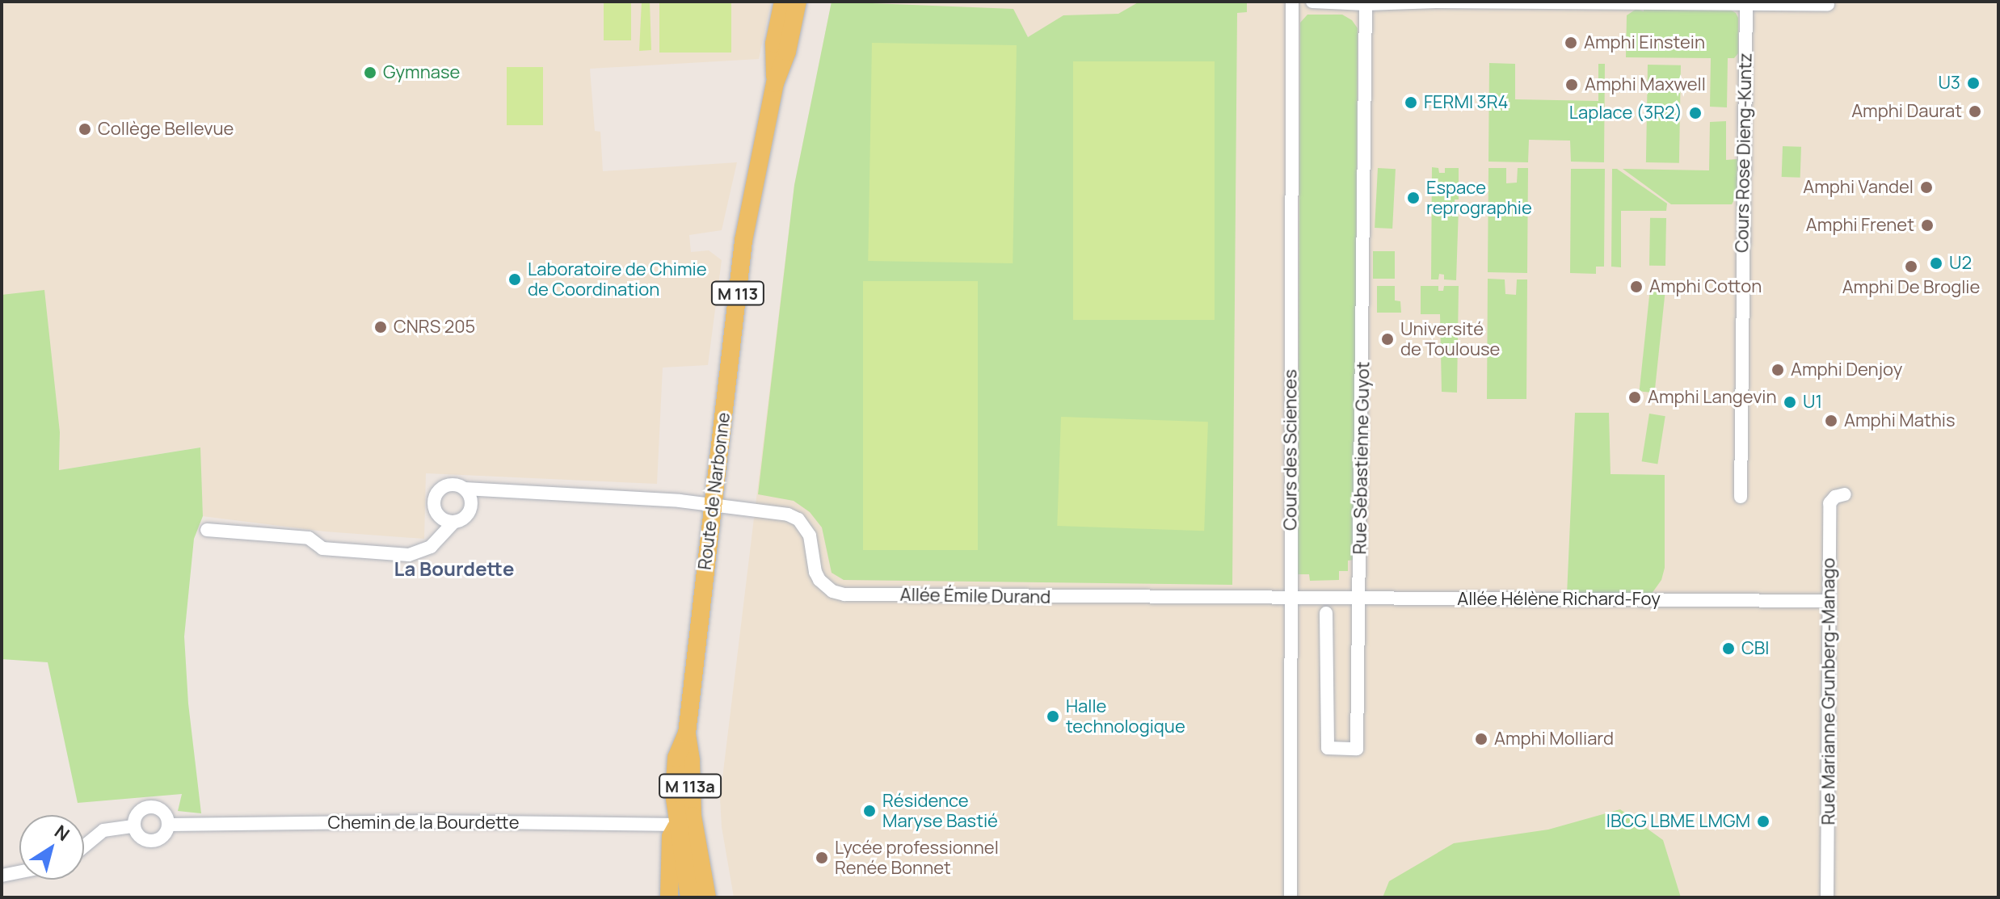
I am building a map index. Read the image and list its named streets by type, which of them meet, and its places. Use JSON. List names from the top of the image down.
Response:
{
  "streets": {
    "main road": ["M 113", "Route de Narbonne", "M 113a"],
    "street": [
      "Cours Rose Dieng-Kuntz",
      "Cours des Sciences",
      "Rue Sébastienne Guyot",
      "Allée Émile Durand",
      "Allée Hélène Richard-Foy",
      "Rue Marianne Grunberg-Manago",
      "Chemin de la Bourdette"
    ]
  },
  "crossings": [
    ["Cours des Sciences", "Allée Émile Durand"],
    ["Cours des Sciences", "Allée Hélène Richard-Foy"],
    ["Rue Sébastienne Guyot", "Allée Hélène Richard-Foy"],
    ["Route de Narbonne", "Allée Émile Durand"],
    ["Route de Narbonne", "M 113a"],
    ["Route de Narbonne", "Chemin de la Bourdette"],
    ["Allée Émile Durand", "Allée Hélène Richard-Foy"],
    ["Allée Hélène Richard-Foy", "Rue Marianne Grunberg-Manago"],
    ["M 113a", "Chemin de la Bourdette"]
  ],
  "districts": ["La Bourdette"],
  "places": [
    "Amphi Einstein",
    "Gymnase",
    "U3",
    "Amphi Maxwell",
    "FERMI 3R4",
    "Amphi Daurat",
    "Laplace (3R2)",
    "Collège Bellevue",
    "Amphi Vandel",
    "Espace reprographie",
    "Amphi Frenet",
    "U2",
    "Amphi De Broglie",
    "Laboratoire de Chimie de Coordination",
    "Amphi Cotton",
    "CNRS 205",
    "Université de Toulouse",
    "Amphi Denjoy",
    "Amphi Langevin",
    "U1",
    "Amphi Mathis",
    "CBI",
    "Halle technologique",
    "Amphi Molliard",
    "Résidence Maryse Bastié",
    "IBCG LBME LMGM",
    "Lycée professionnel Renée Bonnet"
  ],
  "north": "top right"
}
